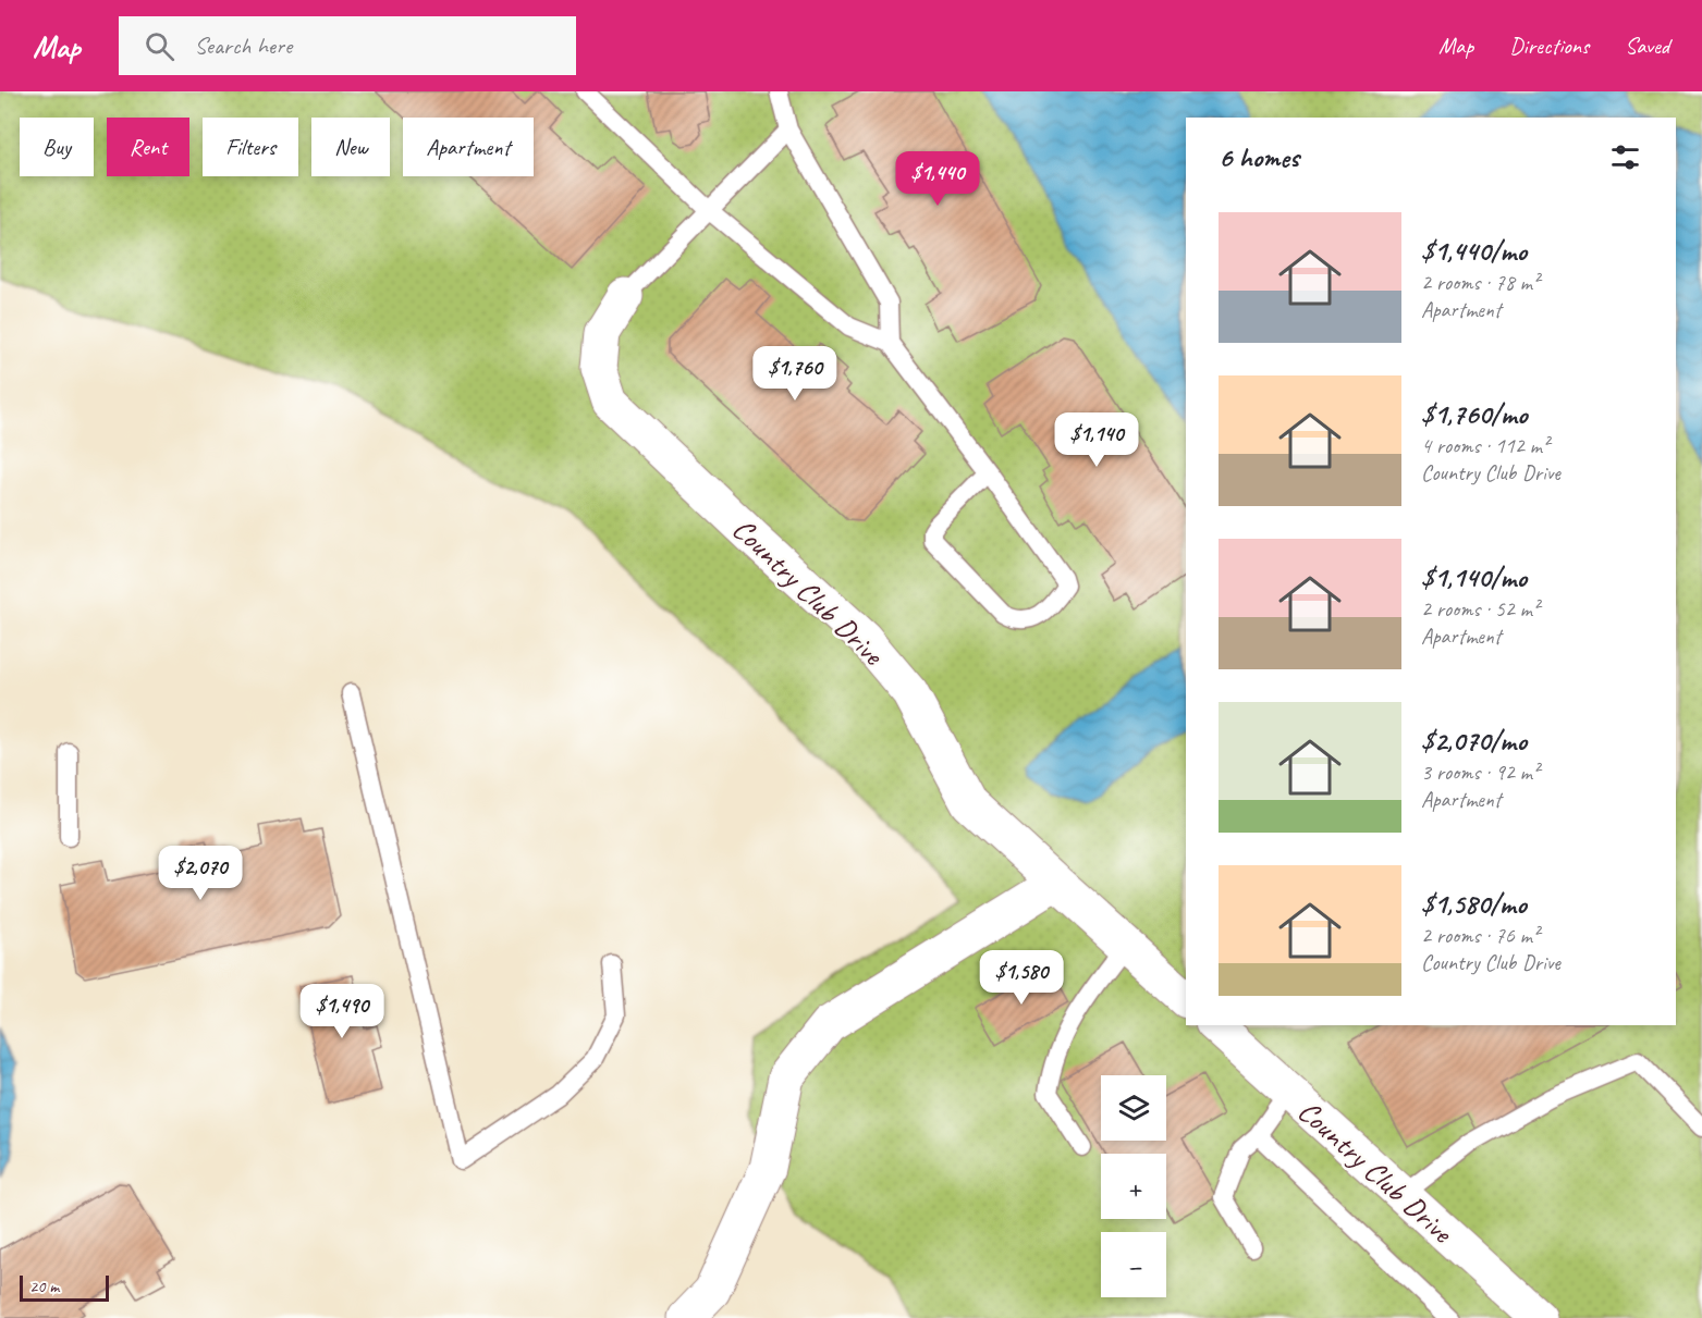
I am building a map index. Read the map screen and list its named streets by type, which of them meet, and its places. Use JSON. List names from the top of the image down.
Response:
{
  "streets": {
    "street": ["Country Club Drive"]
  },
  "scale_bar": "20 m",
  "page": {
    "header": "Map",
    "search": "Search here",
    "nav": ["Map", "Directions", "Saved"],
    "chip": [
      "Buy",
      "Rent",
      "Filters",
      "New",
      "Apartment"
    ],
    "heading": "6 homes",
    "price": [
      "$1,440",
      "$1,760",
      "$1,140",
      "$2,070",
      "$1,580",
      "$1,490"
    ],
    "list": [
      {
        "name": "$1,440/mo",
        "note": "2 rooms · 78 m² · Apartment"
      },
      {
        "name": "$1,760/mo",
        "note": "4 rooms · 112 m² · Country Club Drive"
      },
      {
        "name": "$1,140/mo",
        "note": "2 rooms · 52 m² · Apartment"
      },
      {
        "name": "$2,070/mo",
        "note": "3 rooms · 92 m² · Apartment"
      },
      {
        "name": "$1,580/mo",
        "note": "2 rooms · 76 m² · Country Club Drive"
      }
    ],
    "map_buttons": ["+", "−"],
    "scale": "20 m"
  }
}
